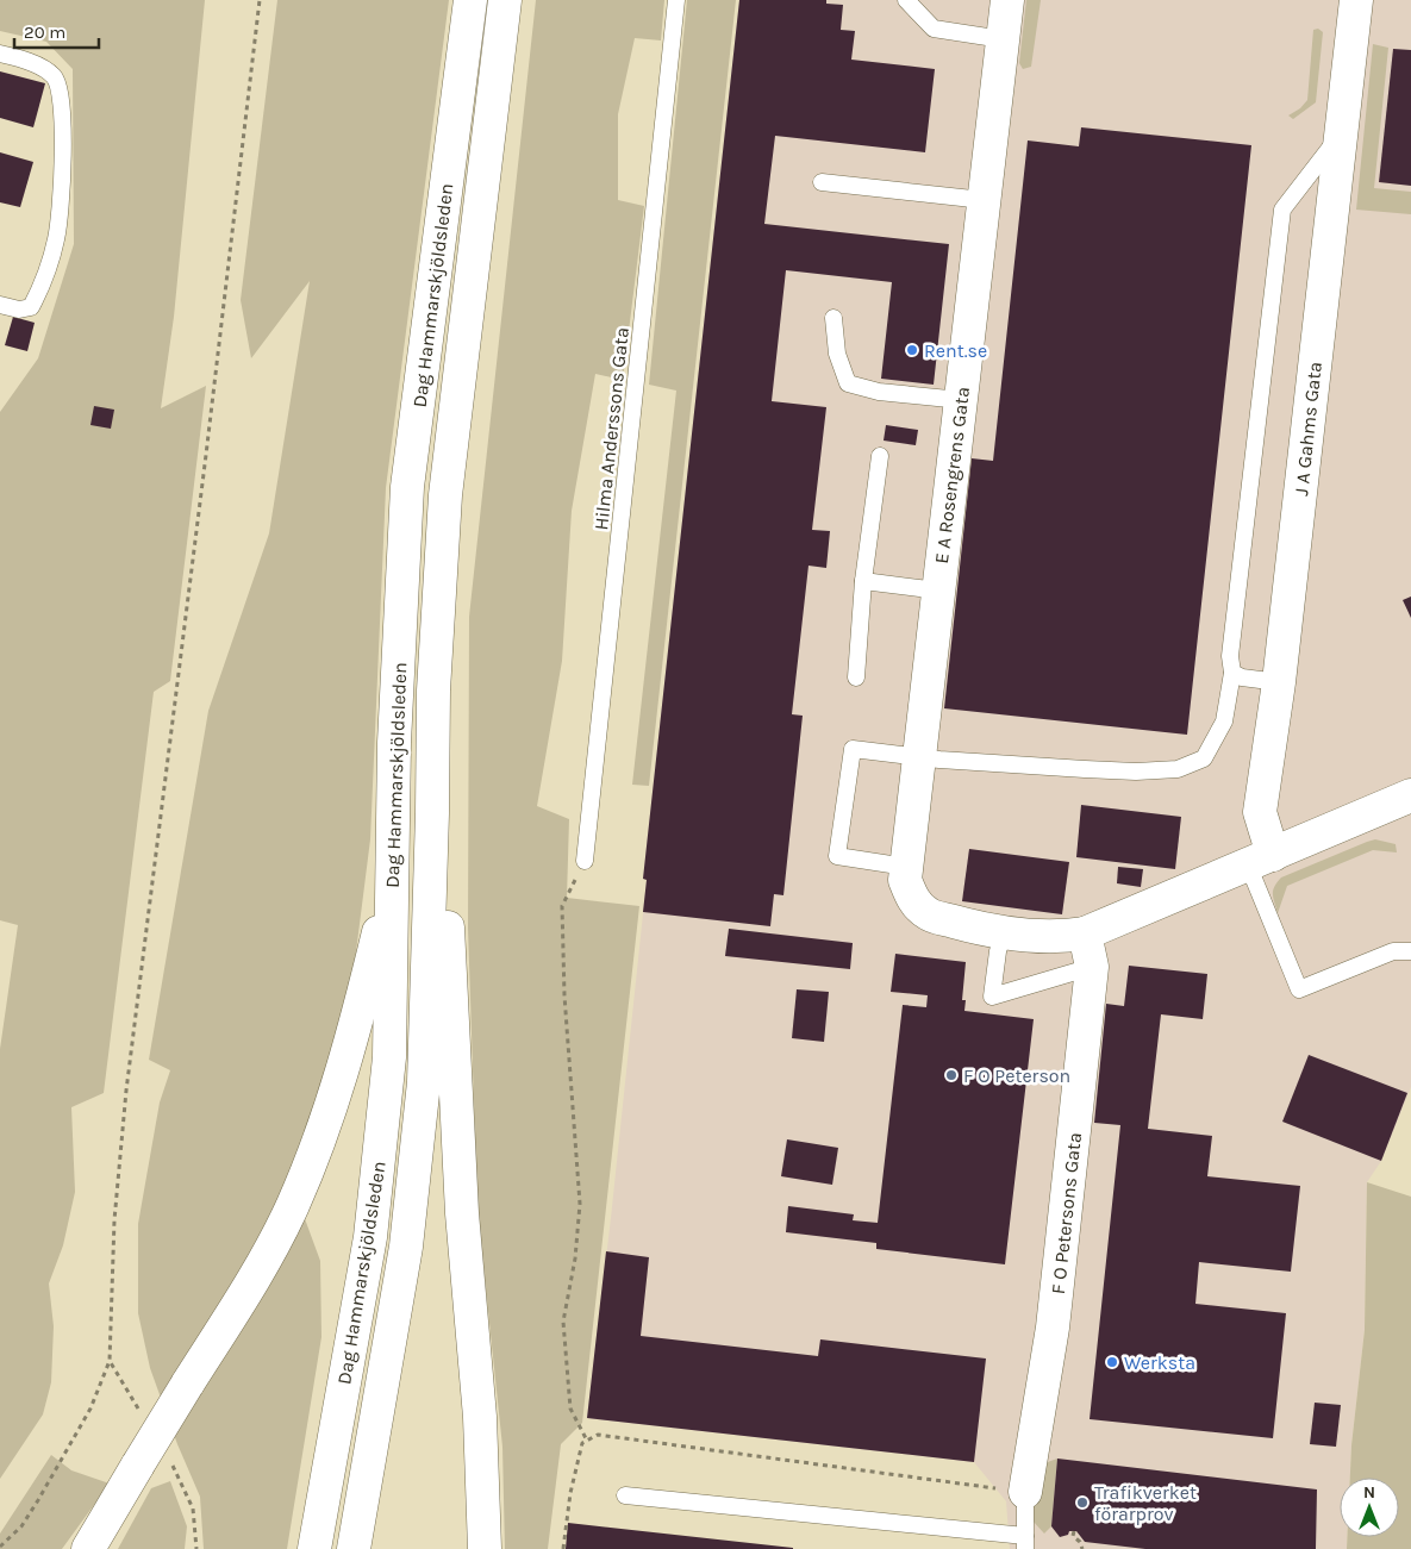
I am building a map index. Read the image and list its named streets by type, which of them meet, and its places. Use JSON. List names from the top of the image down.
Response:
{
  "streets": {
    "main road": [
      "Dag Hammarskjöldsleden",
      "J A Gahms Gata",
      "E A Rosengrens Gata",
      "F O Petersons Gata"
    ],
    "lane": ["Hilma Anderssons Gata"]
  },
  "places": [
    "Rent.se",
    "F O Peterson",
    "Werksta",
    "Trafikverket förarprov"
  ],
  "scale_bar": "20 m",
  "north": "top"
}
